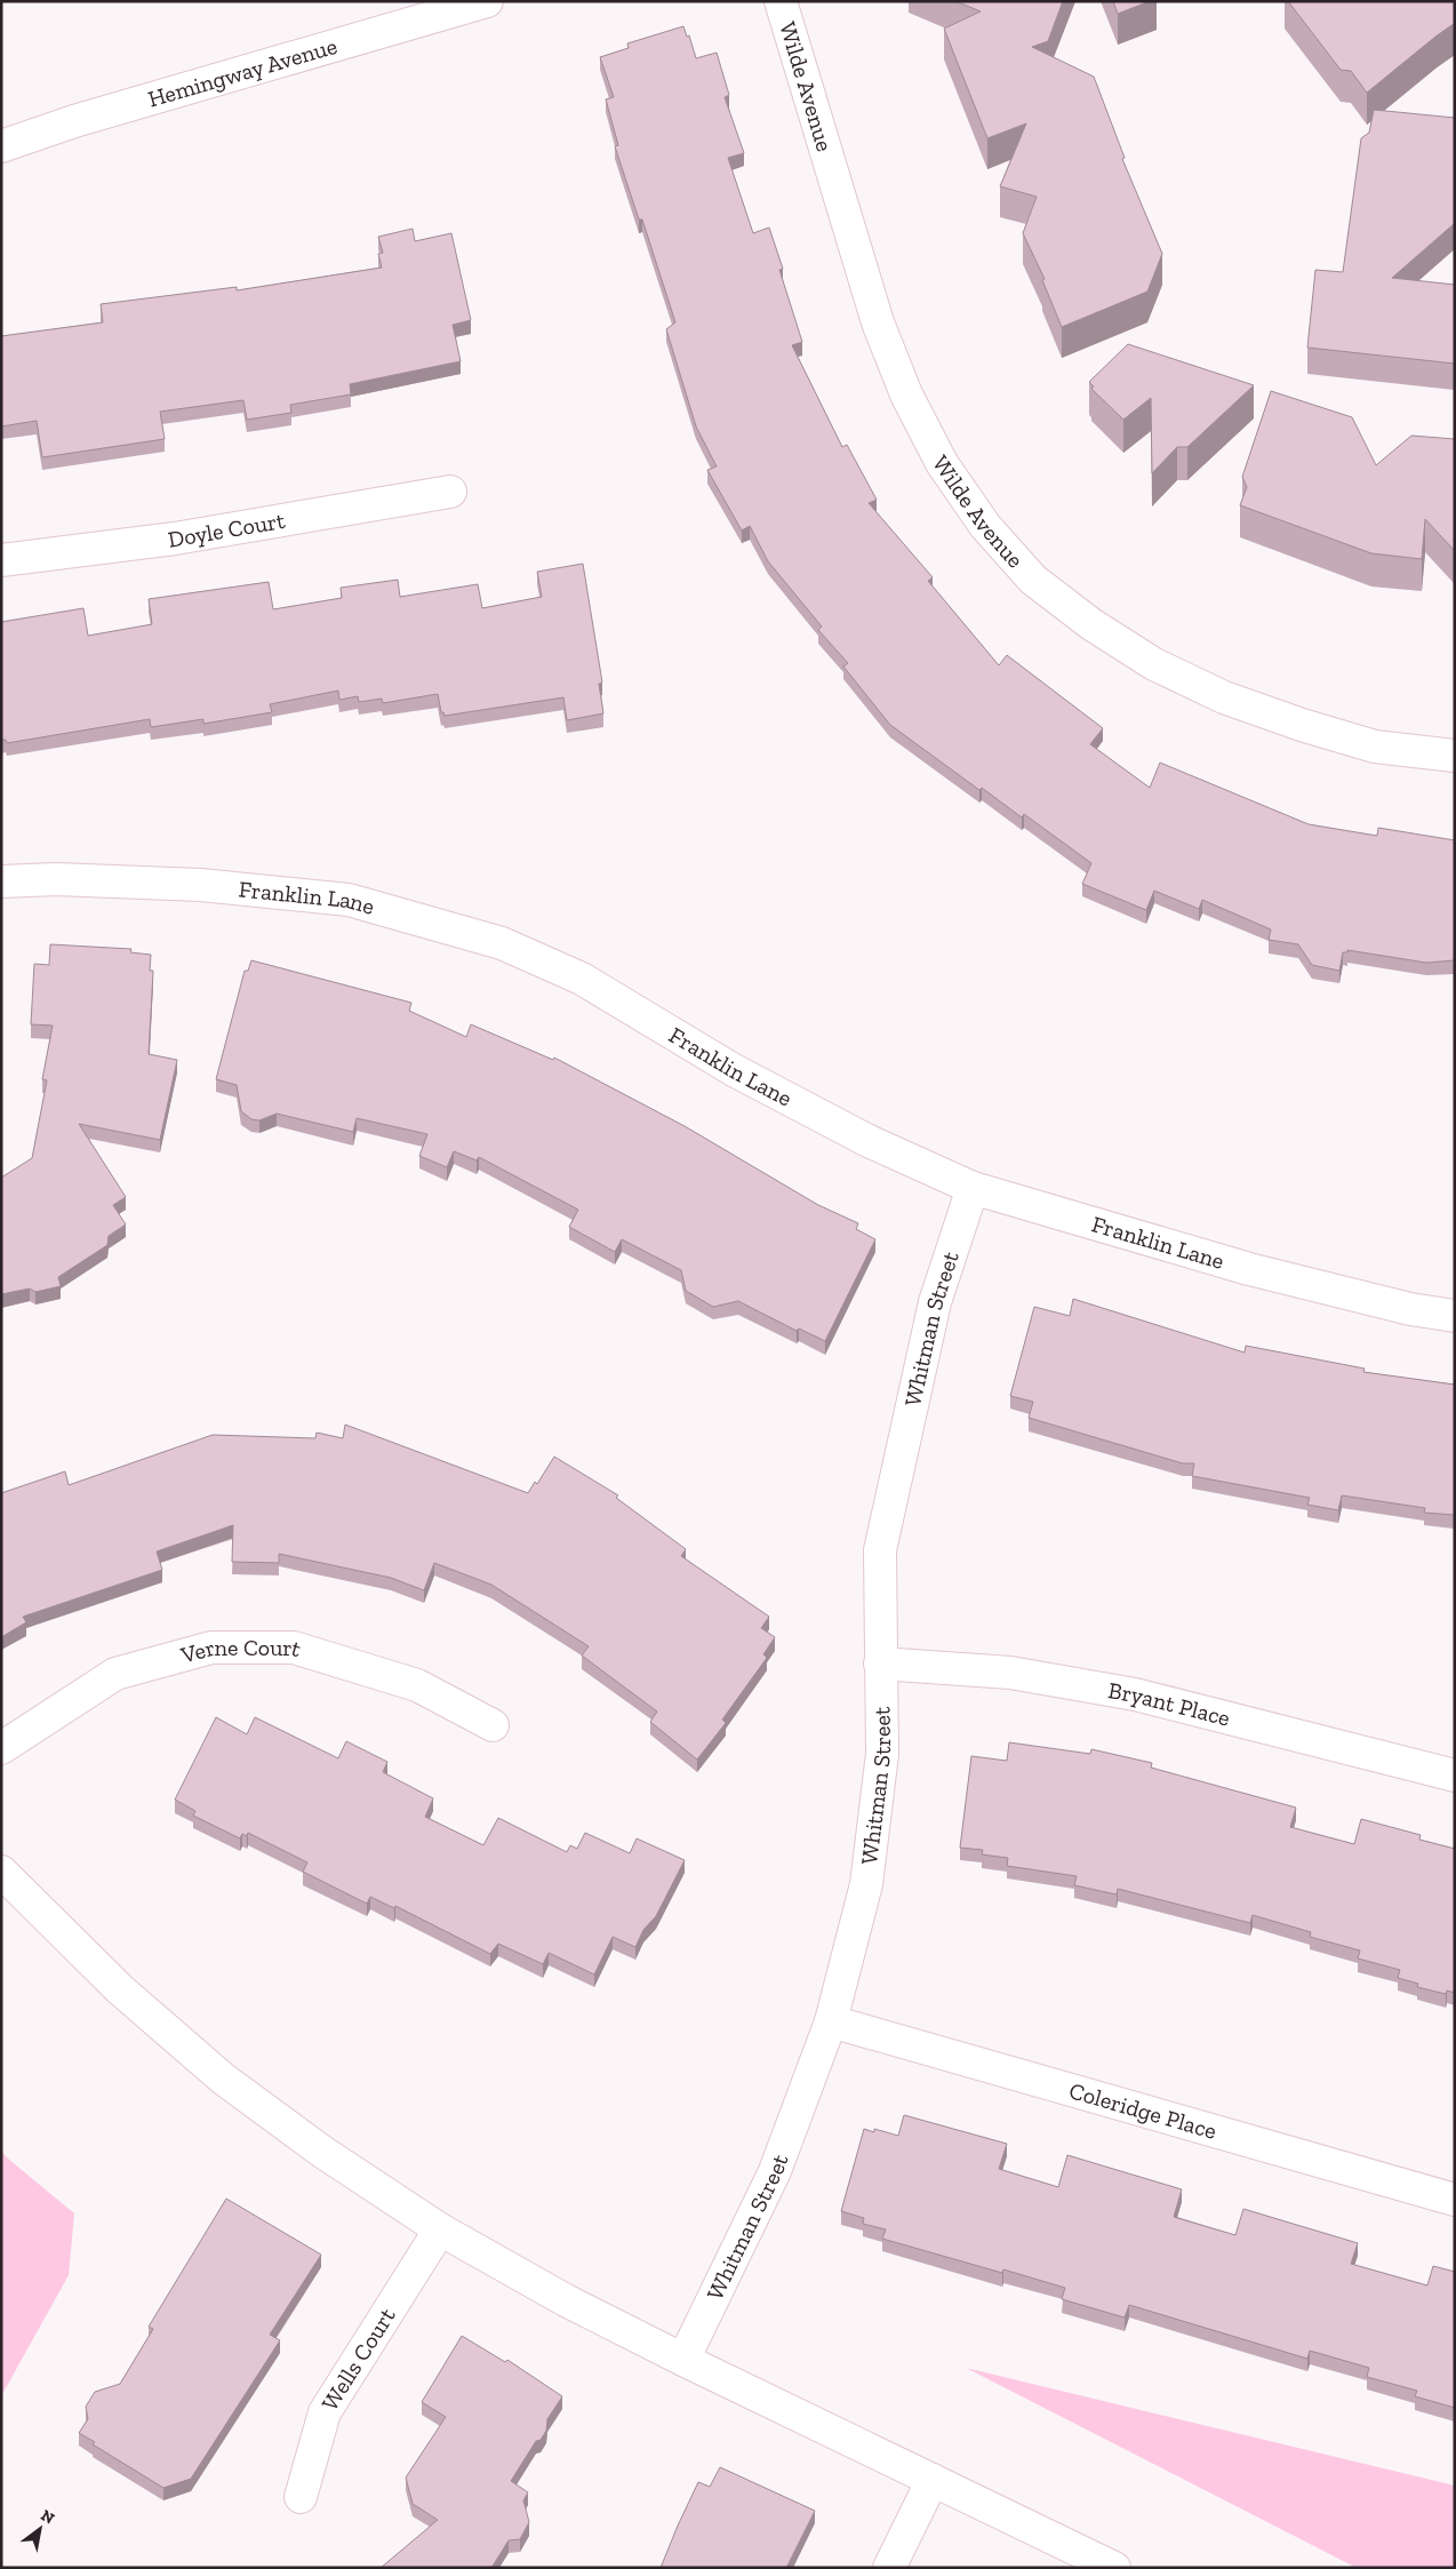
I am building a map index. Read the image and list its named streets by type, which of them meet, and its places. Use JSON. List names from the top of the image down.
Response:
{
  "streets": {
    "street": [
      "Hemingway Avenue",
      "Wilde Avenue",
      "Doyle Court",
      "Franklin Lane",
      "Whitman Street",
      "Verne Court",
      "Bryant Place",
      "Coleridge Place",
      "Wells Court"
    ]
  },
  "crossings": [
    ["Franklin Lane", "Whitman Street"],
    ["Whitman Street", "Bryant Place"],
    ["Whitman Street", "Coleridge Place"]
  ],
  "north": "top right"
}
